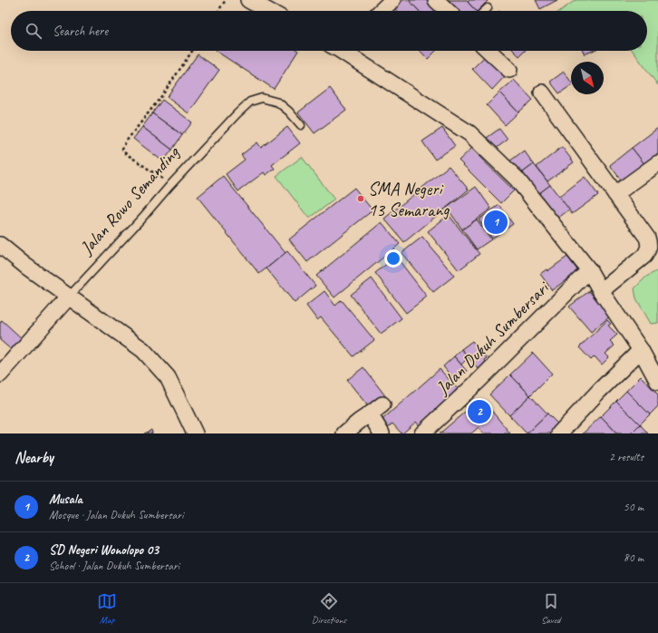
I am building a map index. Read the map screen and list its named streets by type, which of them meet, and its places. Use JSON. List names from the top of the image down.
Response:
{
  "streets": {
    "street": ["Jalan Rowo Semanding", "Jalan Dukuh Sumbersari"]
  },
  "places": ["SMA Negeri 13 Semarang"],
  "north": "bottom right",
  "page": {
    "search": "Search here",
    "pins": ["1", "2"],
    "heading": ["Nearby", "2 results"],
    "list": [
      {
        "mark": "1",
        "name": "Musala",
        "note": "Mosque · Jalan Dukuh Sumbersari",
        "value": "50 m"
      },
      {
        "mark": "2",
        "name": "SD Negeri Wonolopo 03",
        "note": "School · Jalan Dukuh Sumbersari",
        "value": "80 m"
      }
    ],
    "nav": ["Map", "Directions", "Saved"]
  }
}
